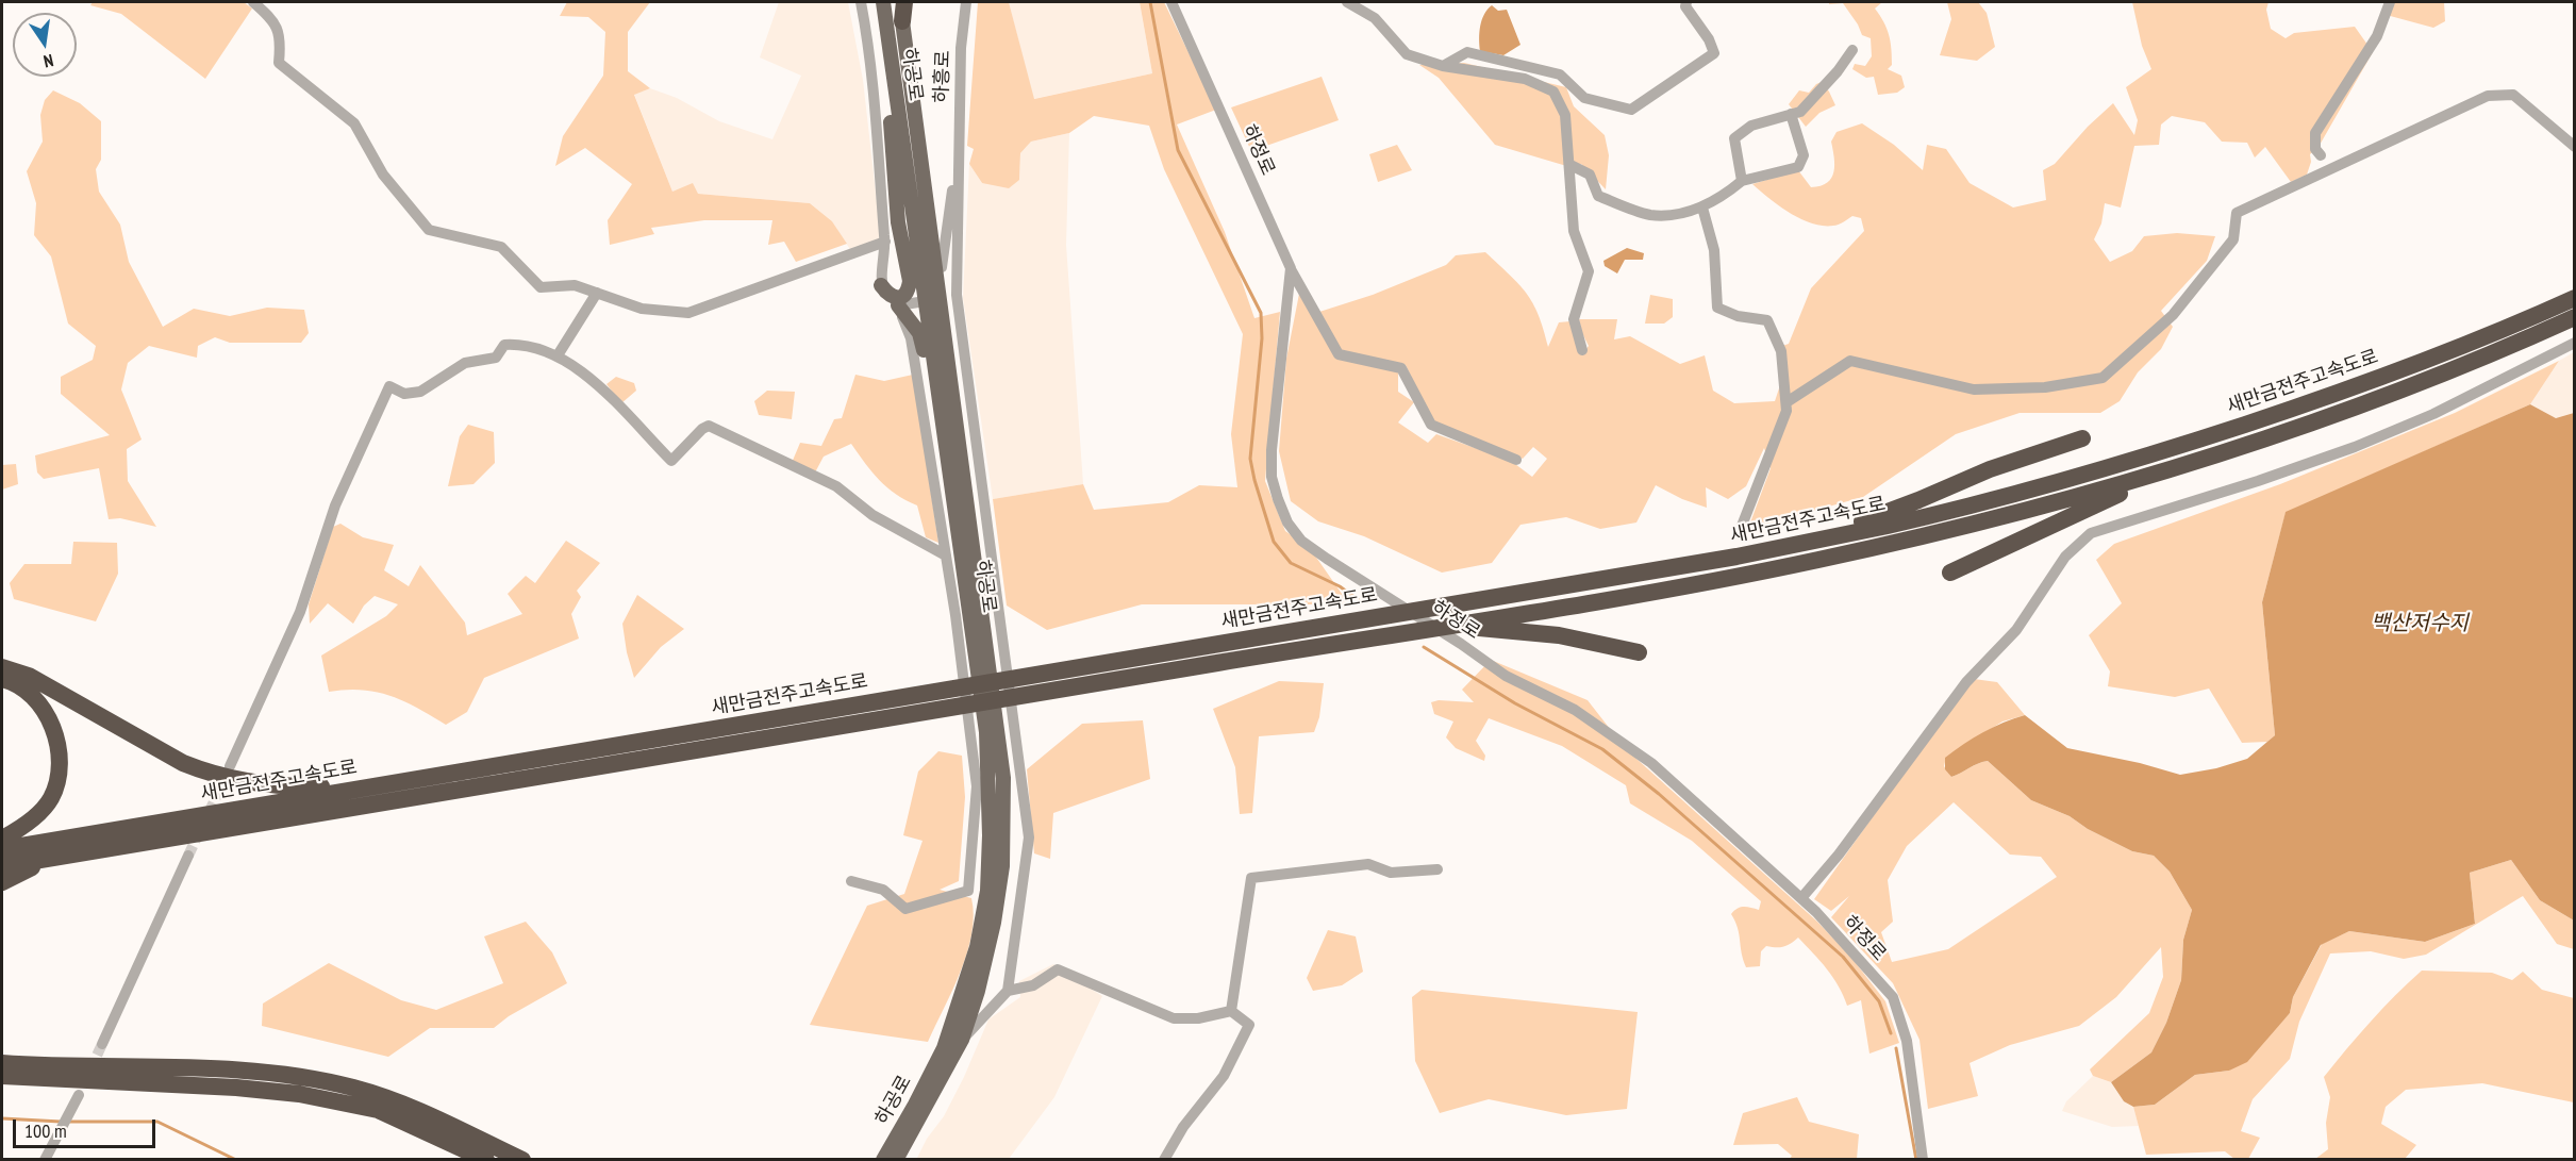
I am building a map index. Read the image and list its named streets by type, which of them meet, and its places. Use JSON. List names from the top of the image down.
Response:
{
  "streets": {
    "highway": ["새만금전주고속도로"],
    "main road": ["하공로"],
    "street": ["하흥로", "하정로"]
  },
  "water": ["백산저수지"],
  "scale_bar": "100 m",
  "north": "bottom"
}
